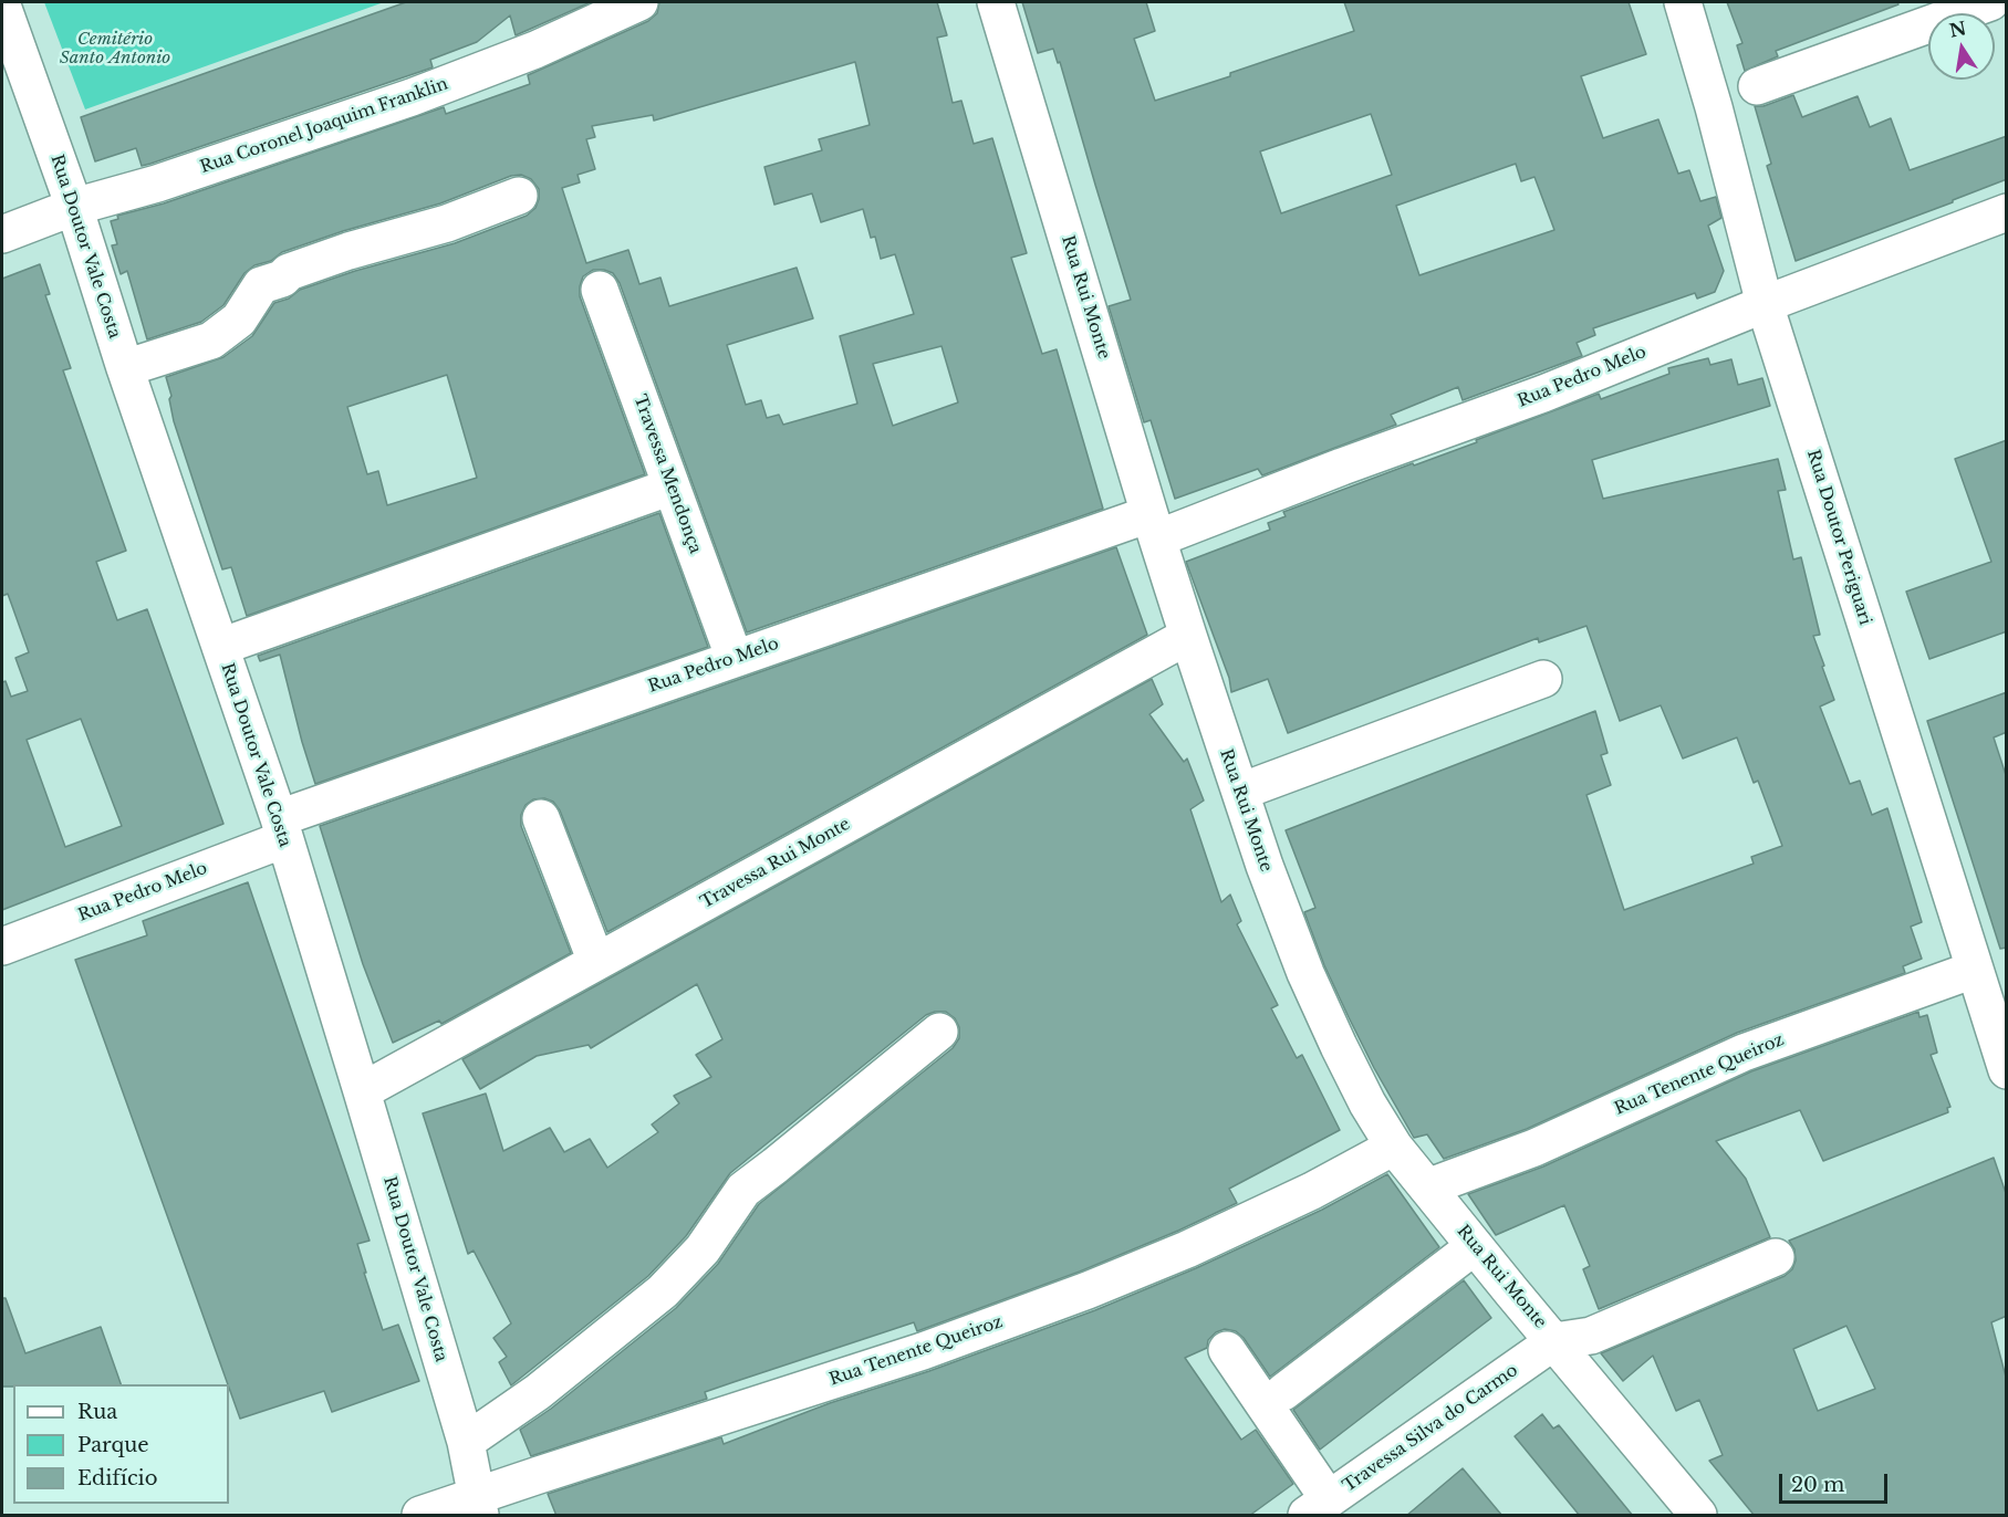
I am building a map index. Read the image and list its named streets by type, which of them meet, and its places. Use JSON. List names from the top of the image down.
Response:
{
  "streets": {
    "street": [
      "Rua Coronel Joaquim Franklin",
      "Rua Doutor Vale Costa",
      "Rua Rui Monte",
      "Rua Pedro Melo",
      "Travessa Mendonça",
      "Rua Doutor Periguari",
      "Travessa Rui Monte",
      "Rua Tenente Queiroz",
      "Travessa Silva do Carmo"
    ]
  },
  "crossings": [
    ["Rua Coronel Joaquim Franklin", "Rua Doutor Vale Costa"],
    ["Rua Doutor Vale Costa", "Rua Pedro Melo"],
    ["Rua Doutor Vale Costa", "Travessa Rui Monte"],
    ["Rua Doutor Vale Costa", "Rua Tenente Queiroz"],
    ["Rua Rui Monte", "Rua Pedro Melo"],
    ["Rua Rui Monte", "Travessa Rui Monte"],
    ["Rua Rui Monte", "Rua Tenente Queiroz"],
    ["Rua Rui Monte", "Travessa Silva do Carmo"],
    ["Rua Pedro Melo", "Travessa Mendonça"],
    ["Rua Pedro Melo", "Rua Doutor Periguari"],
    ["Rua Doutor Periguari", "Rua Tenente Queiroz"]
  ],
  "parks": ["Cemitério Santo Antonio"],
  "legend": ["Rua", "Parque", "Edifício"],
  "scale_bar": "20 m",
  "north": "top"
}
